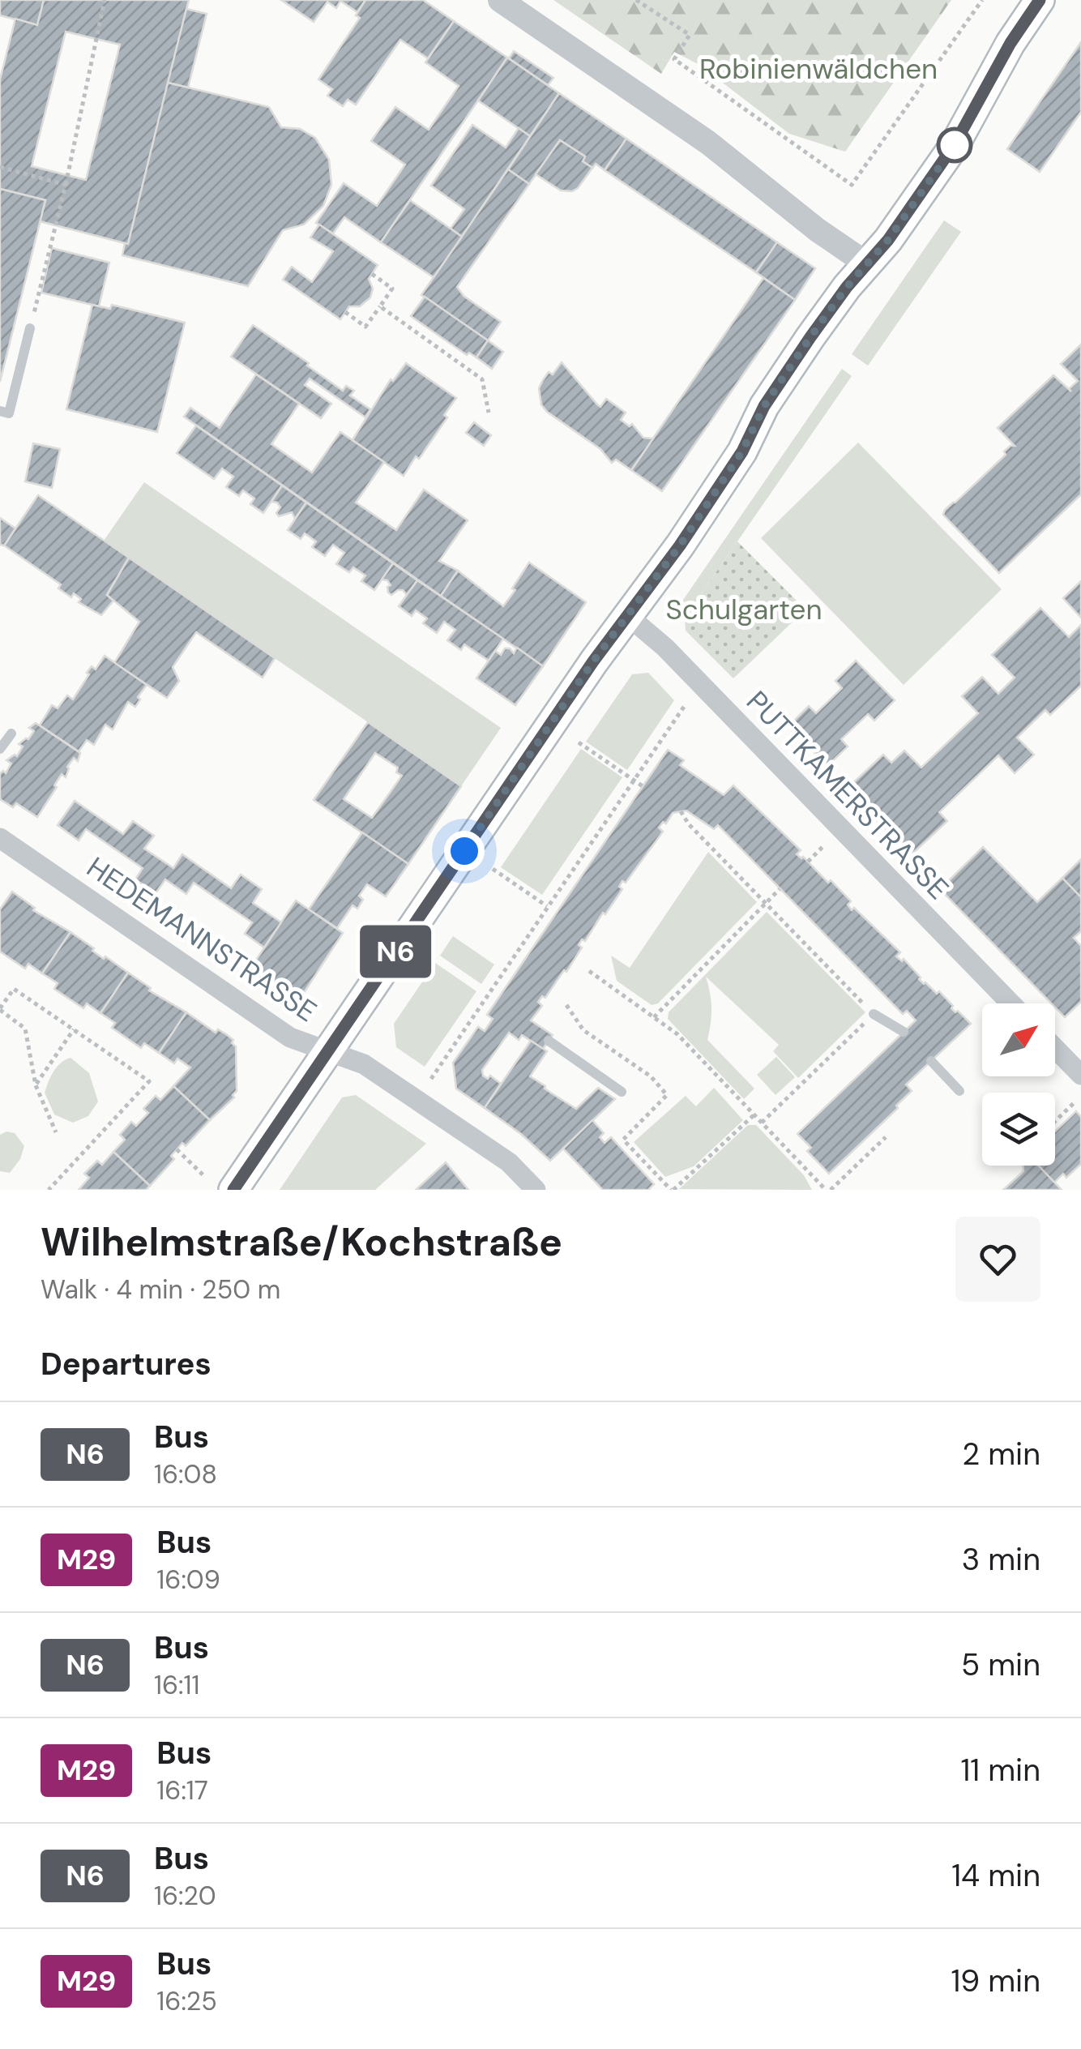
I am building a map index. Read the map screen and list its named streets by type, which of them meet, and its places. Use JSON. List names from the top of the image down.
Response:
{
  "streets": {
    "street": ["PUTTKAMERSTRASSE", "HEDEMANNSTRASSE"]
  },
  "parks": ["Robinienwäldchen", "Schulgarten"],
  "lines": ["bus line N6"],
  "north": "top right",
  "page": {
    "on_map": "N6",
    "heading": [
      ["Wilhelmstraße/Kochstraße", "Walk · 4 min · 250 m"],
      "Departures"
    ],
    "list": [
      {
        "mark": "N6",
        "name": "Bus",
        "note": "16:08",
        "value": "2 min"
      },
      {
        "mark": "M29",
        "name": "Bus",
        "note": "16:09",
        "value": "3 min"
      },
      {
        "mark": "N6",
        "name": "Bus",
        "note": "16:11",
        "value": "5 min"
      },
      {
        "mark": "M29",
        "name": "Bus",
        "note": "16:17",
        "value": "11 min"
      },
      {
        "mark": "N6",
        "name": "Bus",
        "note": "16:20",
        "value": "14 min"
      },
      {
        "mark": "M29",
        "name": "Bus",
        "note": "16:25",
        "value": "19 min"
      }
    ]
  }
}
